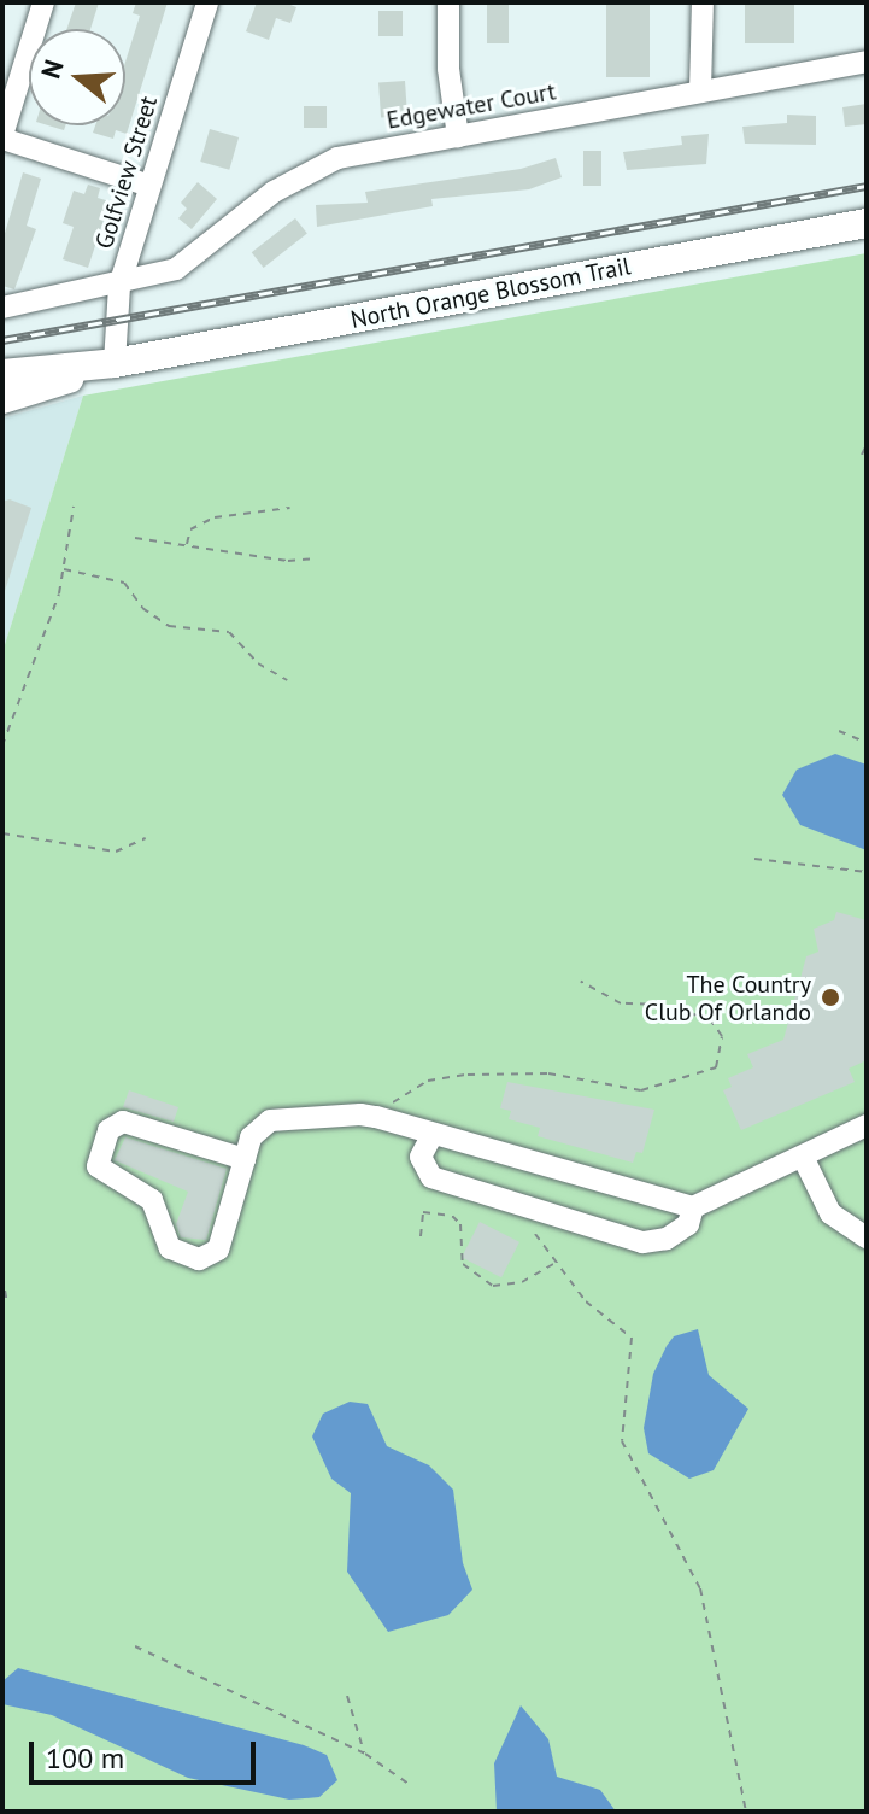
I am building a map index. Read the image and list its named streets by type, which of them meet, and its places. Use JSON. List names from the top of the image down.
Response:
{
  "streets": {
    "main road": ["North Orange Blossom Trail"],
    "street": ["Edgewater Court", "Golfview Street"]
  },
  "crossings": [
    ["Edgewater Court", "Golfview Street"],
    ["Golfview Street", "North Orange Blossom Trail"]
  ],
  "places": ["The Country Club Of Orlando"],
  "scale_bar": "100 m",
  "north": "left"
}
